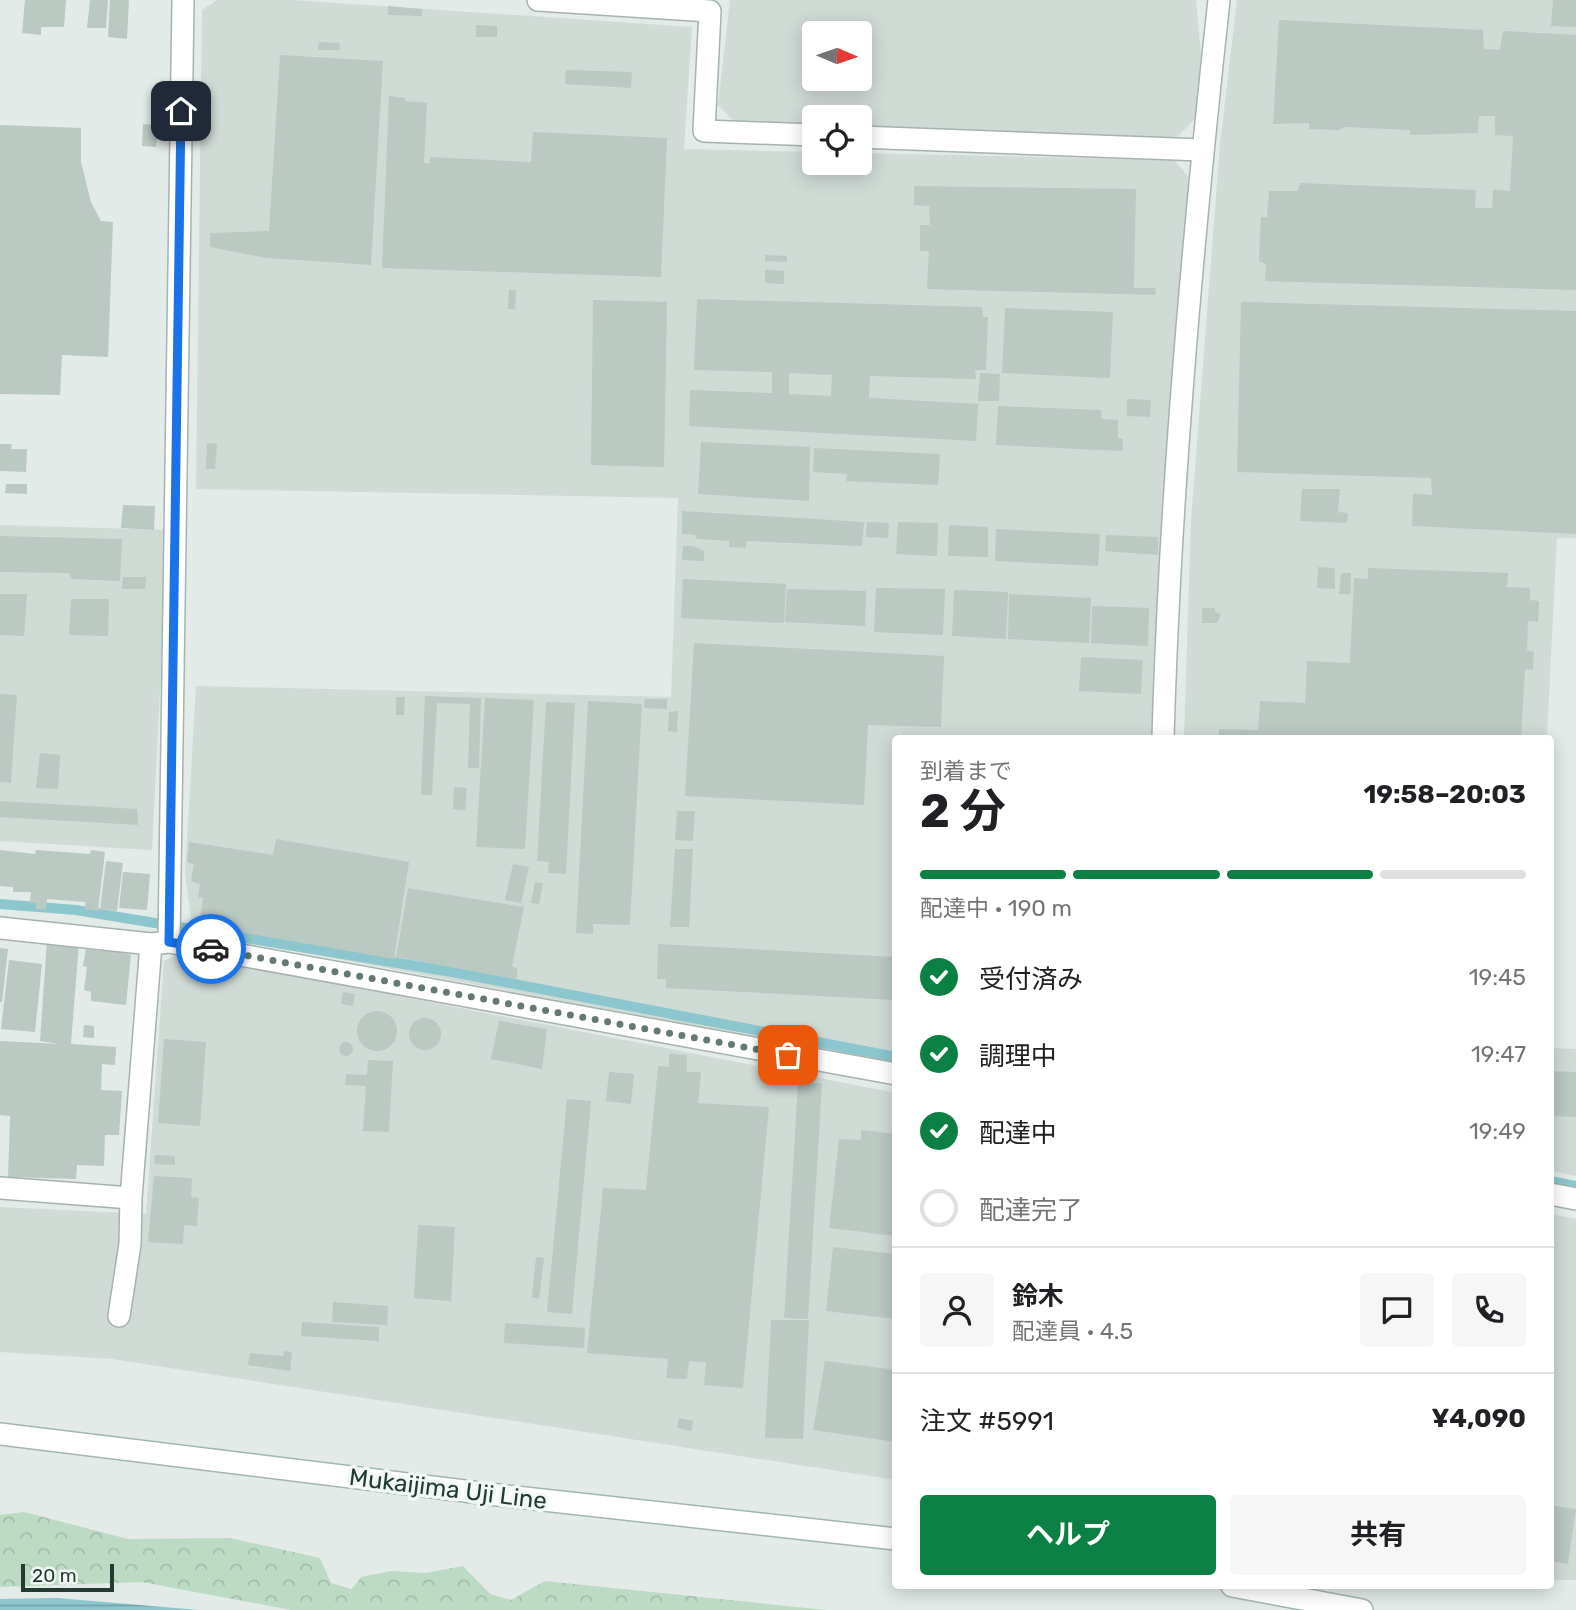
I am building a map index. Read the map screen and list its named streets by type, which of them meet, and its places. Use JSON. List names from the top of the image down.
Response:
{
  "streets": {
    "street": ["Mukaijima Uji Line"]
  },
  "scale_bar": "20 m",
  "north": "right",
  "page": {
    "heading": ["2 分", "到着まで", "19:58–20:03"],
    "panel": [
      "鈴木",
      "配達員 · 4.5",
      "注文 #5991",
      "¥4,090"
    ],
    "bar": "配達中 · 190 m",
    "list": [
      ["受付済み", "19:45"],
      ["調理中", "19:47"],
      ["配達中", "19:49"],
      "配達完了"
    ],
    "buttons": ["ヘルプ", "共有"],
    "scale": "20 m"
  }
}
